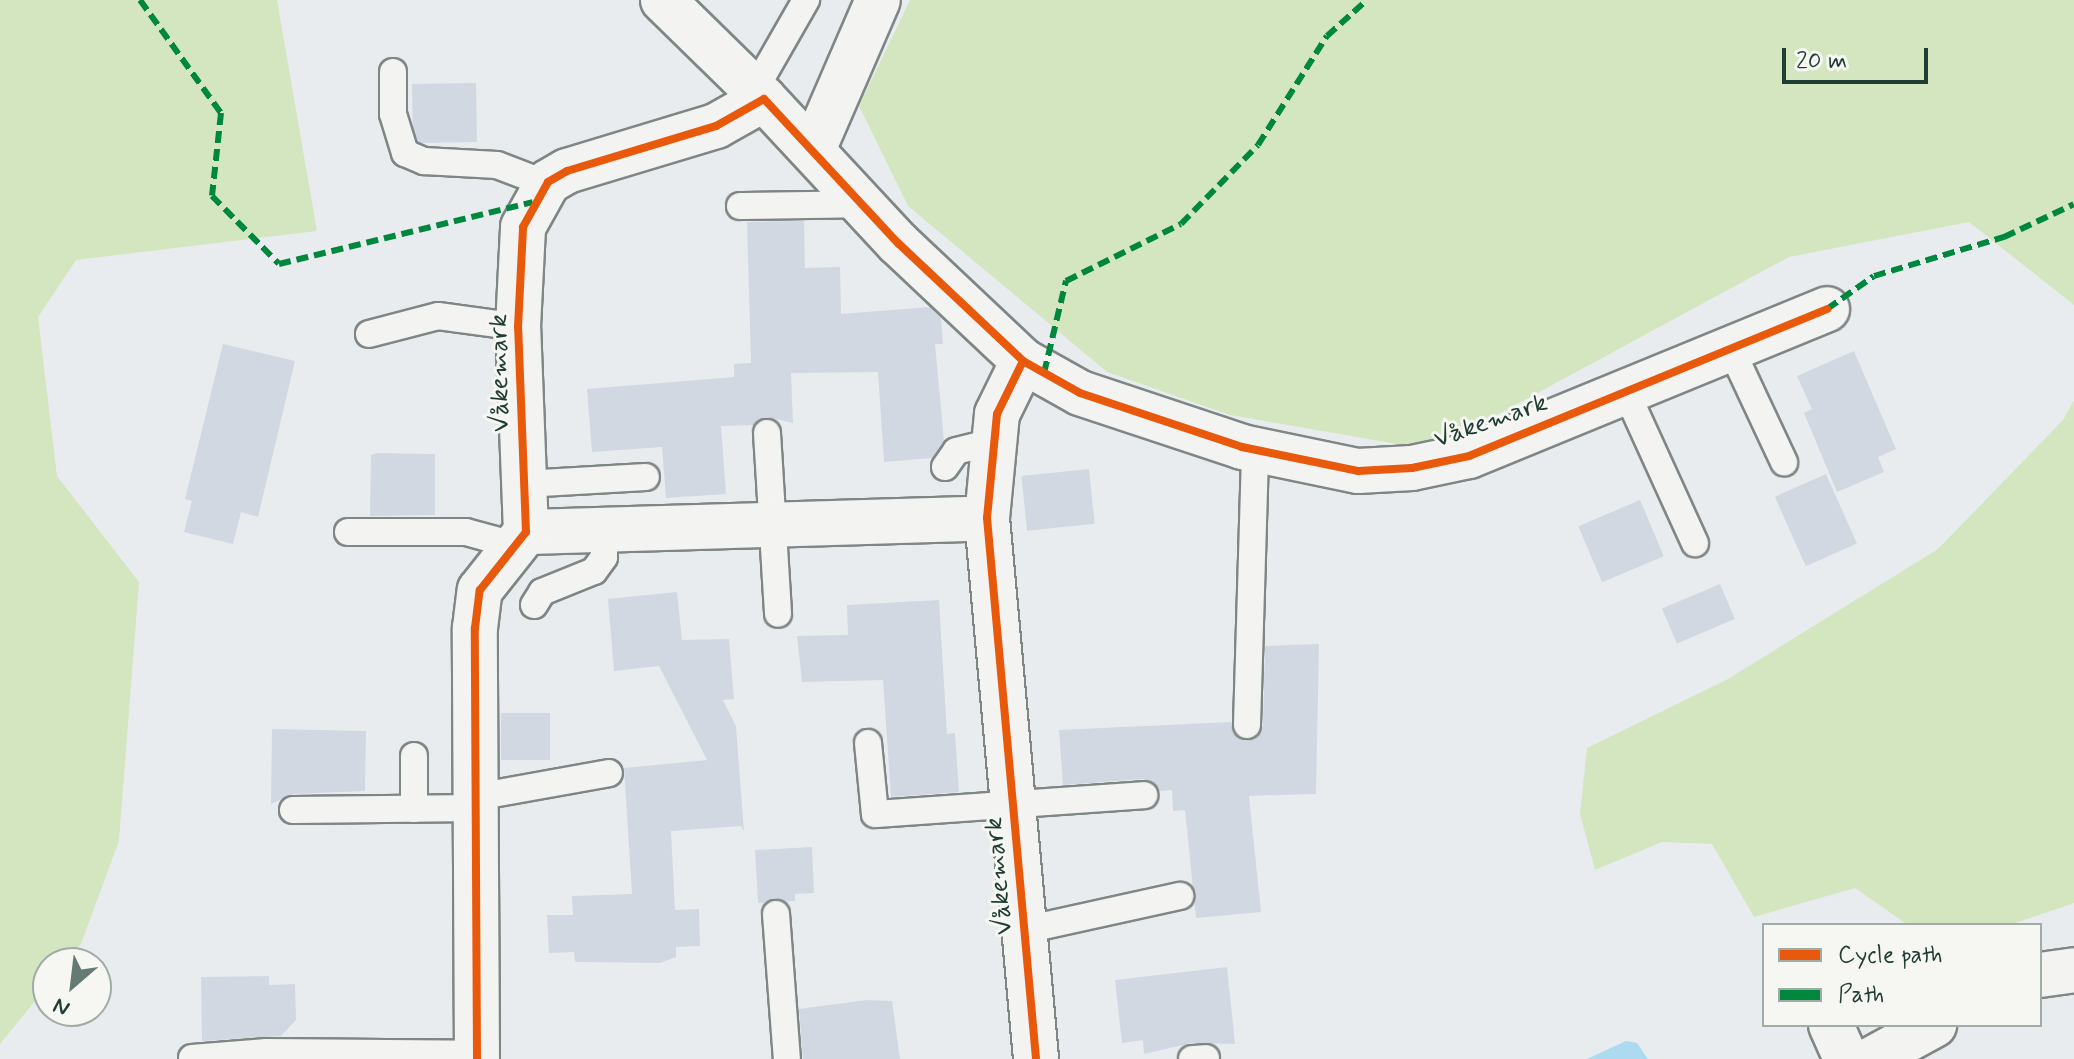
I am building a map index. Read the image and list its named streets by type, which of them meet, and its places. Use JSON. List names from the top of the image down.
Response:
{
  "streets": {
    "street": ["Våkemark"]
  },
  "legend": ["Cycle path", "Path"],
  "scale_bar": "20 m",
  "north": "bottom left"
}
